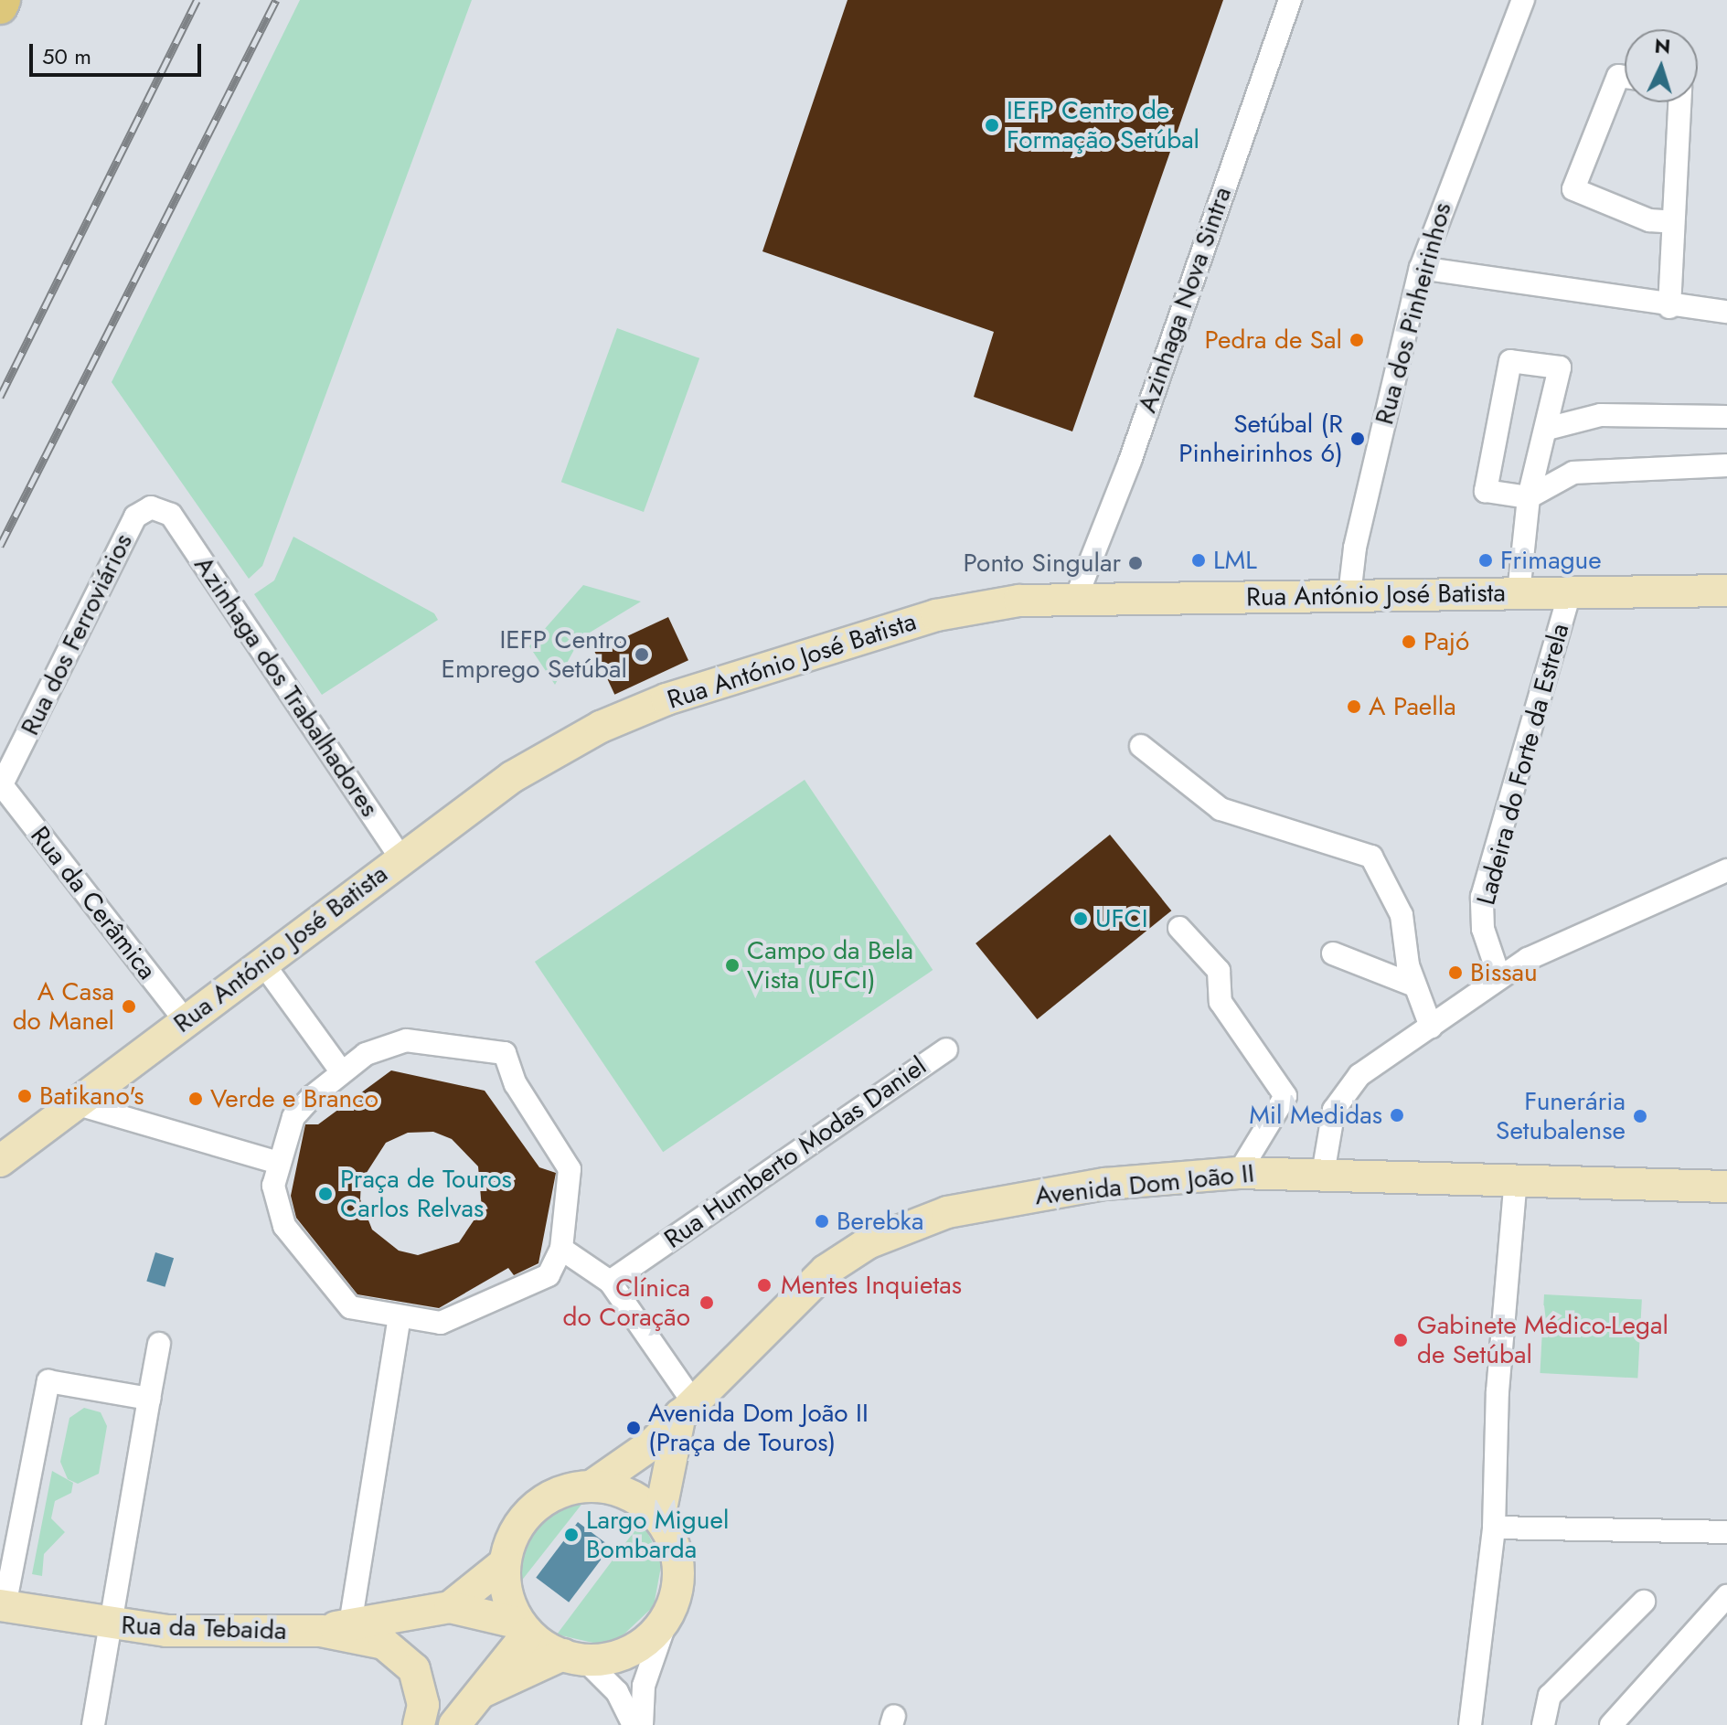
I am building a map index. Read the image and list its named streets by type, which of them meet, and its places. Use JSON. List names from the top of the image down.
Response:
{
  "streets": {
    "main road": ["Rua António José Batista", "Avenida Dom João II", "Rua da Tebaida"],
    "street": [
      "Azinhaga Nova Sintra",
      "Rua dos Pinheirinhos",
      "Rua dos Ferroviários",
      "Azinhaga dos Trabalhadores",
      "Ladeira do Forte da Estrela",
      "Rua da Cerâmica",
      "Rua Humberto Modas Daniel"
    ]
  },
  "crossings": [
    ["Azinhaga Nova Sintra", "Rua António José Batista"],
    ["Rua dos Pinheirinhos", "Rua António José Batista"],
    ["Rua António José Batista", "Azinhaga dos Trabalhadores"],
    ["Rua António José Batista", "Ladeira do Forte da Estrela"],
    ["Rua António José Batista", "Rua da Cerâmica"],
    ["Rua dos Ferroviários", "Azinhaga dos Trabalhadores"],
    ["Rua dos Ferroviários", "Rua da Cerâmica"]
  ],
  "places": [
    "IEFP Centro de Formação Setúbal",
    "Pedra de Sal",
    "Setúbal (R Pinheirinhos 6)",
    "LML",
    "Frimague",
    "Ponto Singular",
    "Pajó",
    "IEFP Centro Emprego Setúbal",
    "A Paella",
    "UFCI",
    "Campo da Bela Vista (UFCI)",
    "Bissau",
    "A Casa do Manel",
    "Batikano's",
    "Verde e Branco",
    "Mil Medidas",
    "Funerária Setubalense",
    "Praça de Touros Carlos Relvas",
    "Berebka",
    "Mentes Inquietas",
    "Clínica do Coração",
    "Gabinete Médico-Legal de Setúbal",
    "Avenida Dom João II (Praça de Touros)",
    "Largo Miguel Bombarda"
  ],
  "scale_bar": "50 m",
  "north": "top"
}
